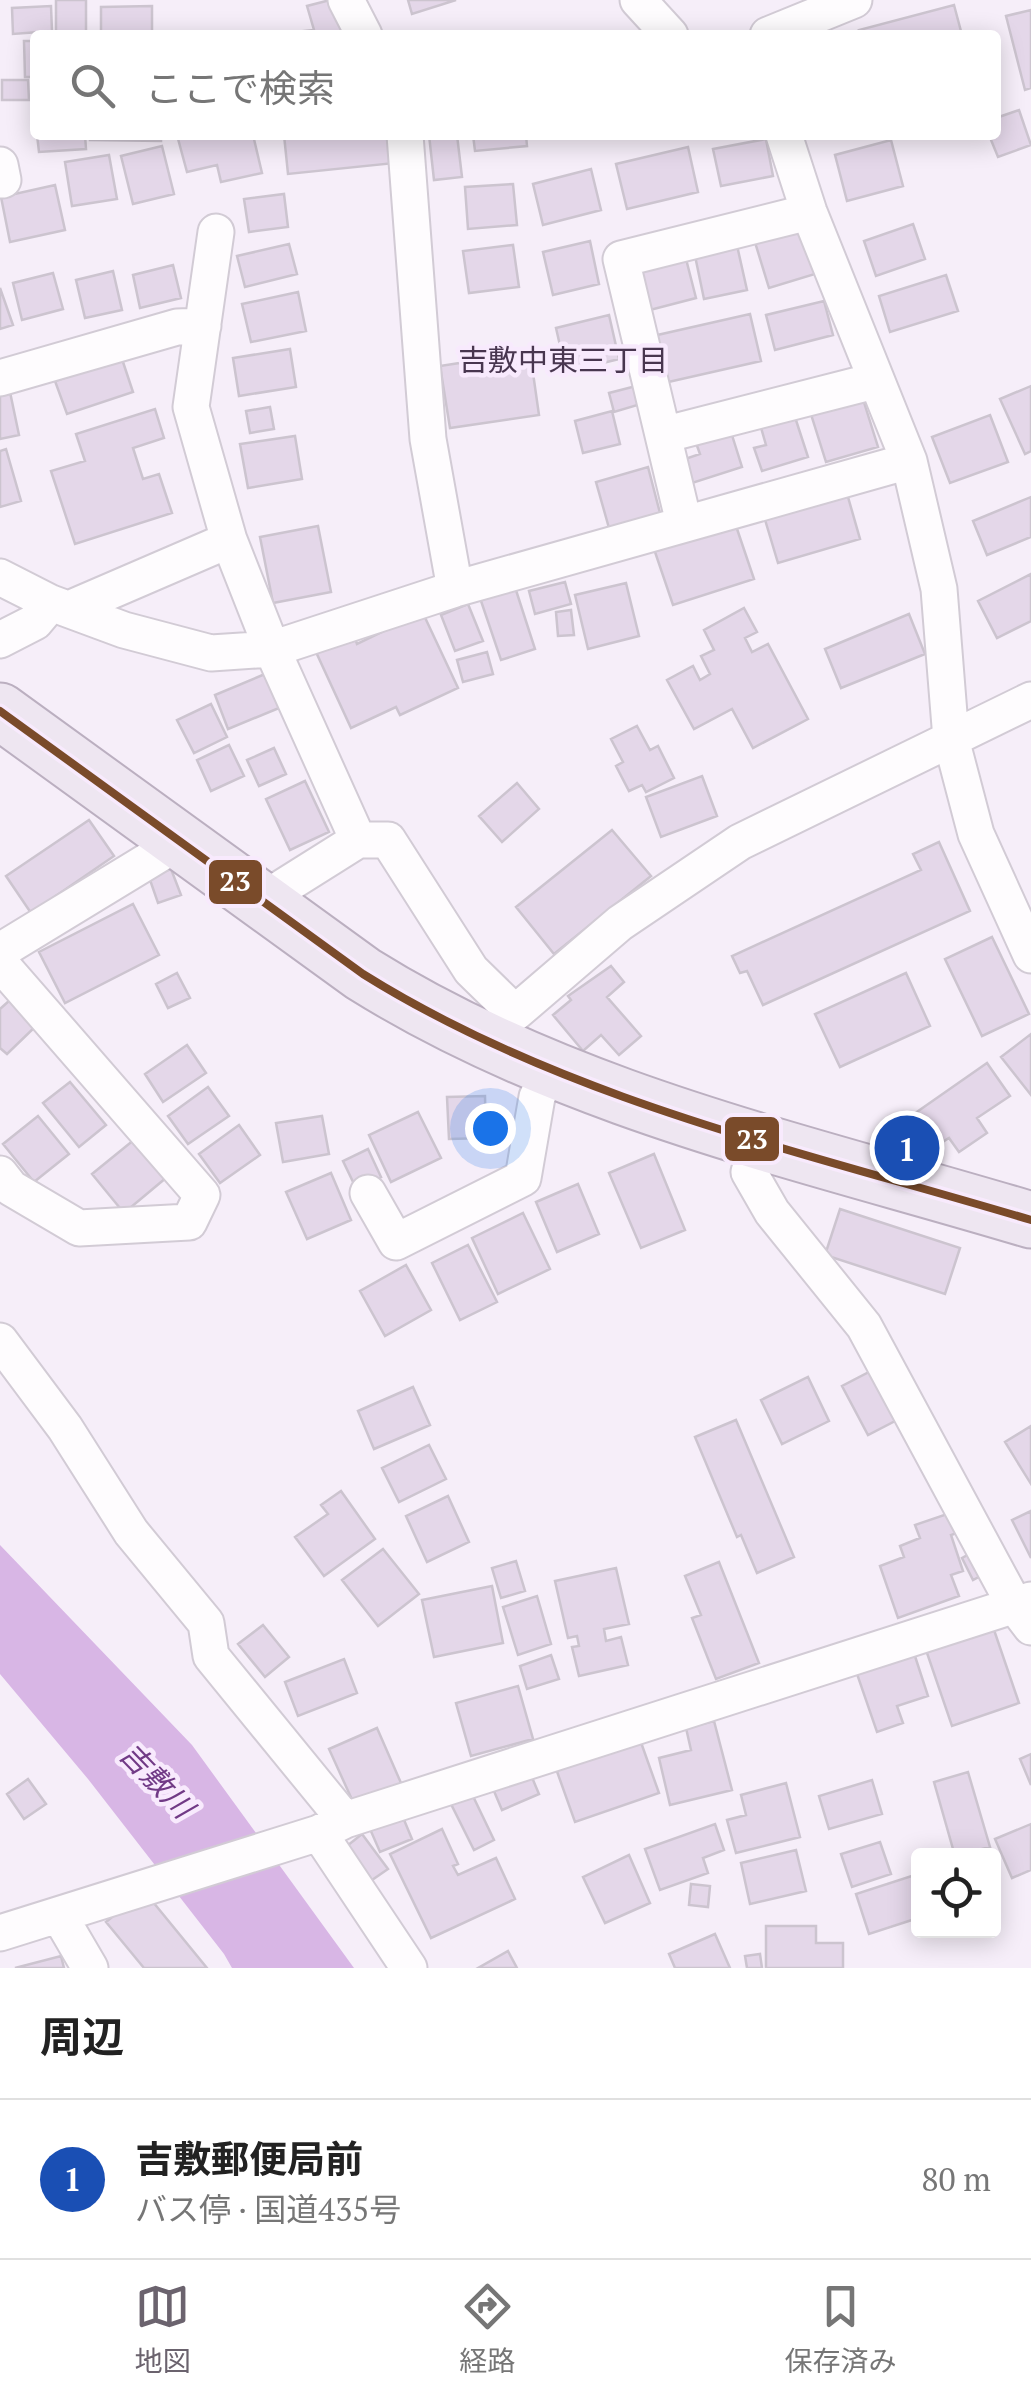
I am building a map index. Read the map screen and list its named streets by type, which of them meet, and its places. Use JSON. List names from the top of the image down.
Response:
{
  "districts": ["吉敷中東三丁目"],
  "water": ["吉敷川"],
  "lines": ["transit line 23"],
  "page": {
    "search": "ここで検索",
    "pins": "1",
    "heading": "周辺",
    "list": [
      {
        "mark": "1",
        "name": "吉敷郵便局前",
        "note": "バス停 · 国道435号",
        "value": "80 m"
      }
    ],
    "nav": ["地図", "経路", "保存済み"]
  }
}
